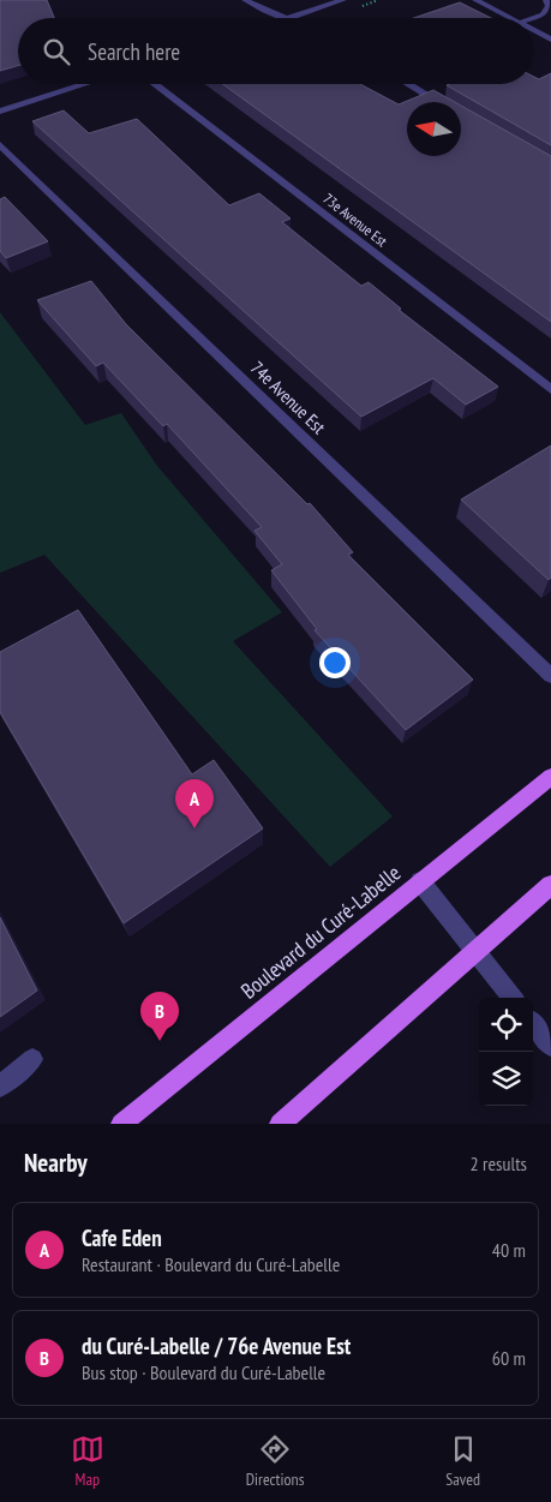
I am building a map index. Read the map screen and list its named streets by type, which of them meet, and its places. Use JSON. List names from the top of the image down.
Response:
{
  "streets": {
    "main road": ["Boulevard du Curé-Labelle"],
    "street": ["73e Avenue Est", "74e Avenue Est"]
  },
  "north": "left",
  "page": {
    "search": "Search here",
    "pins": ["A", "B"],
    "heading": ["Nearby", "2 results"],
    "list": [
      {
        "mark": "A",
        "name": "Cafe Eden",
        "note": "Restaurant · Boulevard du Curé-Labelle",
        "value": "40 m"
      },
      {
        "mark": "B",
        "name": "du Curé-Labelle / 76e Avenue Est",
        "note": "Bus stop · Boulevard du Curé-Labelle",
        "value": "60 m"
      }
    ],
    "nav": ["Map", "Directions", "Saved"]
  }
}
